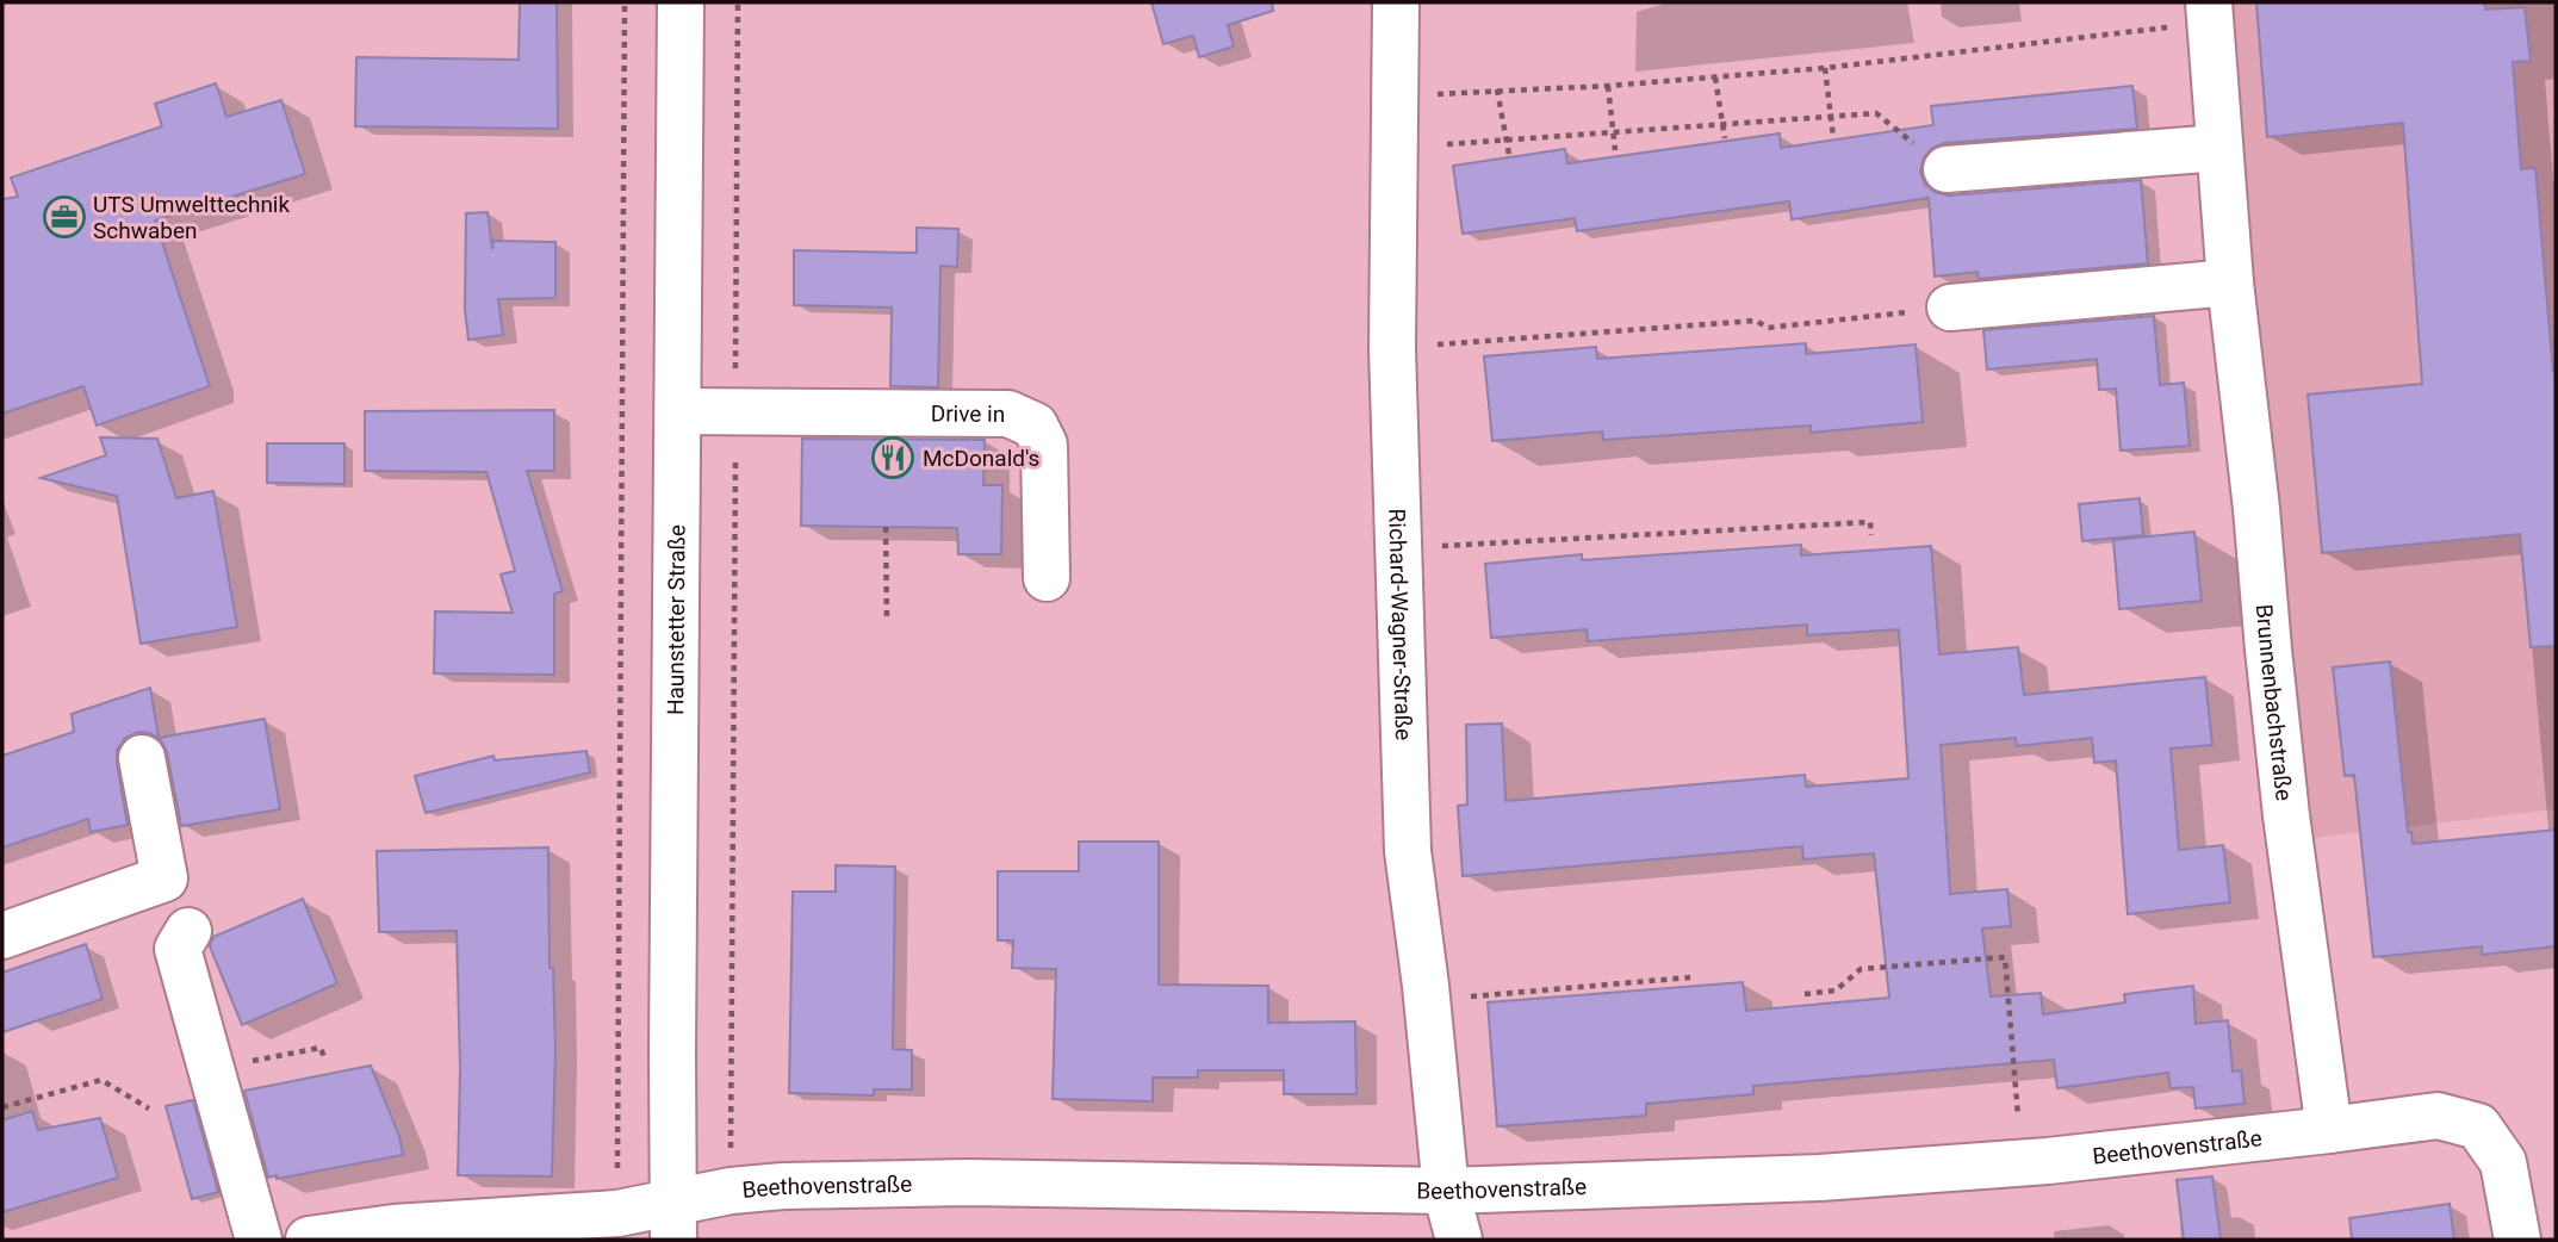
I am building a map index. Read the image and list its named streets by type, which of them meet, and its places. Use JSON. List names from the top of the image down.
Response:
{
  "streets": {
    "street": [
      "Drive in",
      "Haunstetter Straße",
      "Richard-Wagner-Straße",
      "Brunnenbachstraße",
      "Beethovenstraße"
    ]
  },
  "crossings": [
    ["Drive in", "Haunstetter Straße"],
    ["Haunstetter Straße", "Beethovenstraße"],
    ["Richard-Wagner-Straße", "Beethovenstraße"],
    ["Brunnenbachstraße", "Beethovenstraße"]
  ],
  "places": {
    "office": ["UTS Umwelttechnik Schwaben"],
    "restaurant": ["McDonald's"]
  }
}
